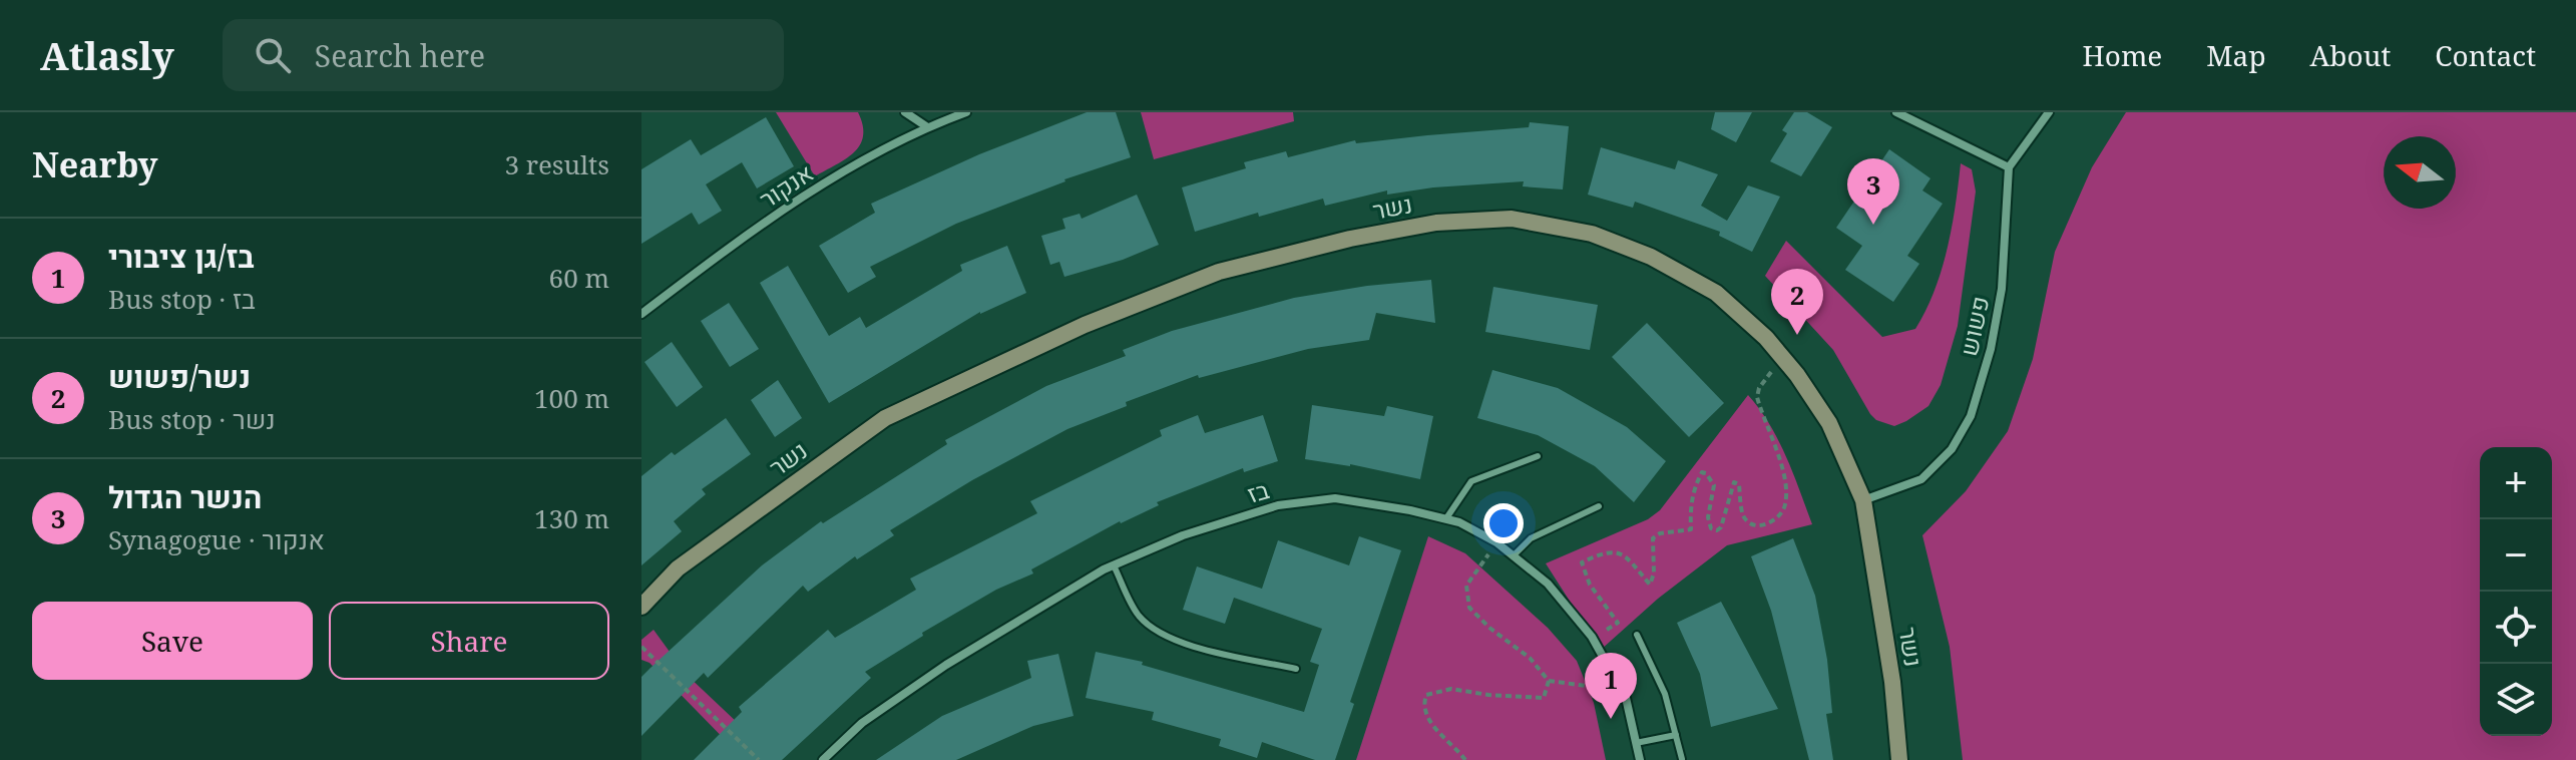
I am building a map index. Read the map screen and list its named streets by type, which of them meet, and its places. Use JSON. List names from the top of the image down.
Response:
{
  "streets": {
    "street": [
      "אנקור",
      "נשר",
      "פשוש",
      "בז"
    ]
  },
  "crossings": [
    ["נשר", "פשוש"]
  ],
  "north": "left",
  "page": {
    "header": "Atlasly",
    "search": "Search here",
    "nav": [
      "Home",
      "Map",
      "About",
      "Contact"
    ],
    "heading": ["Nearby", "3 results"],
    "pins": ["3", "2", "1"],
    "list": [
      {
        "mark": "1",
        "name": "בז/גן ציבורי",
        "note": "Bus stop · בז",
        "value": "60 m"
      },
      {
        "mark": "2",
        "name": "נשר/פשוש",
        "note": "Bus stop · נשר",
        "value": "100 m"
      },
      {
        "mark": "3",
        "name": "הנשר הגדול",
        "note": "Synagogue · אנקור",
        "value": "130 m"
      }
    ],
    "map_buttons": ["+", "−"],
    "buttons": ["Save", "Share"]
  }
}
